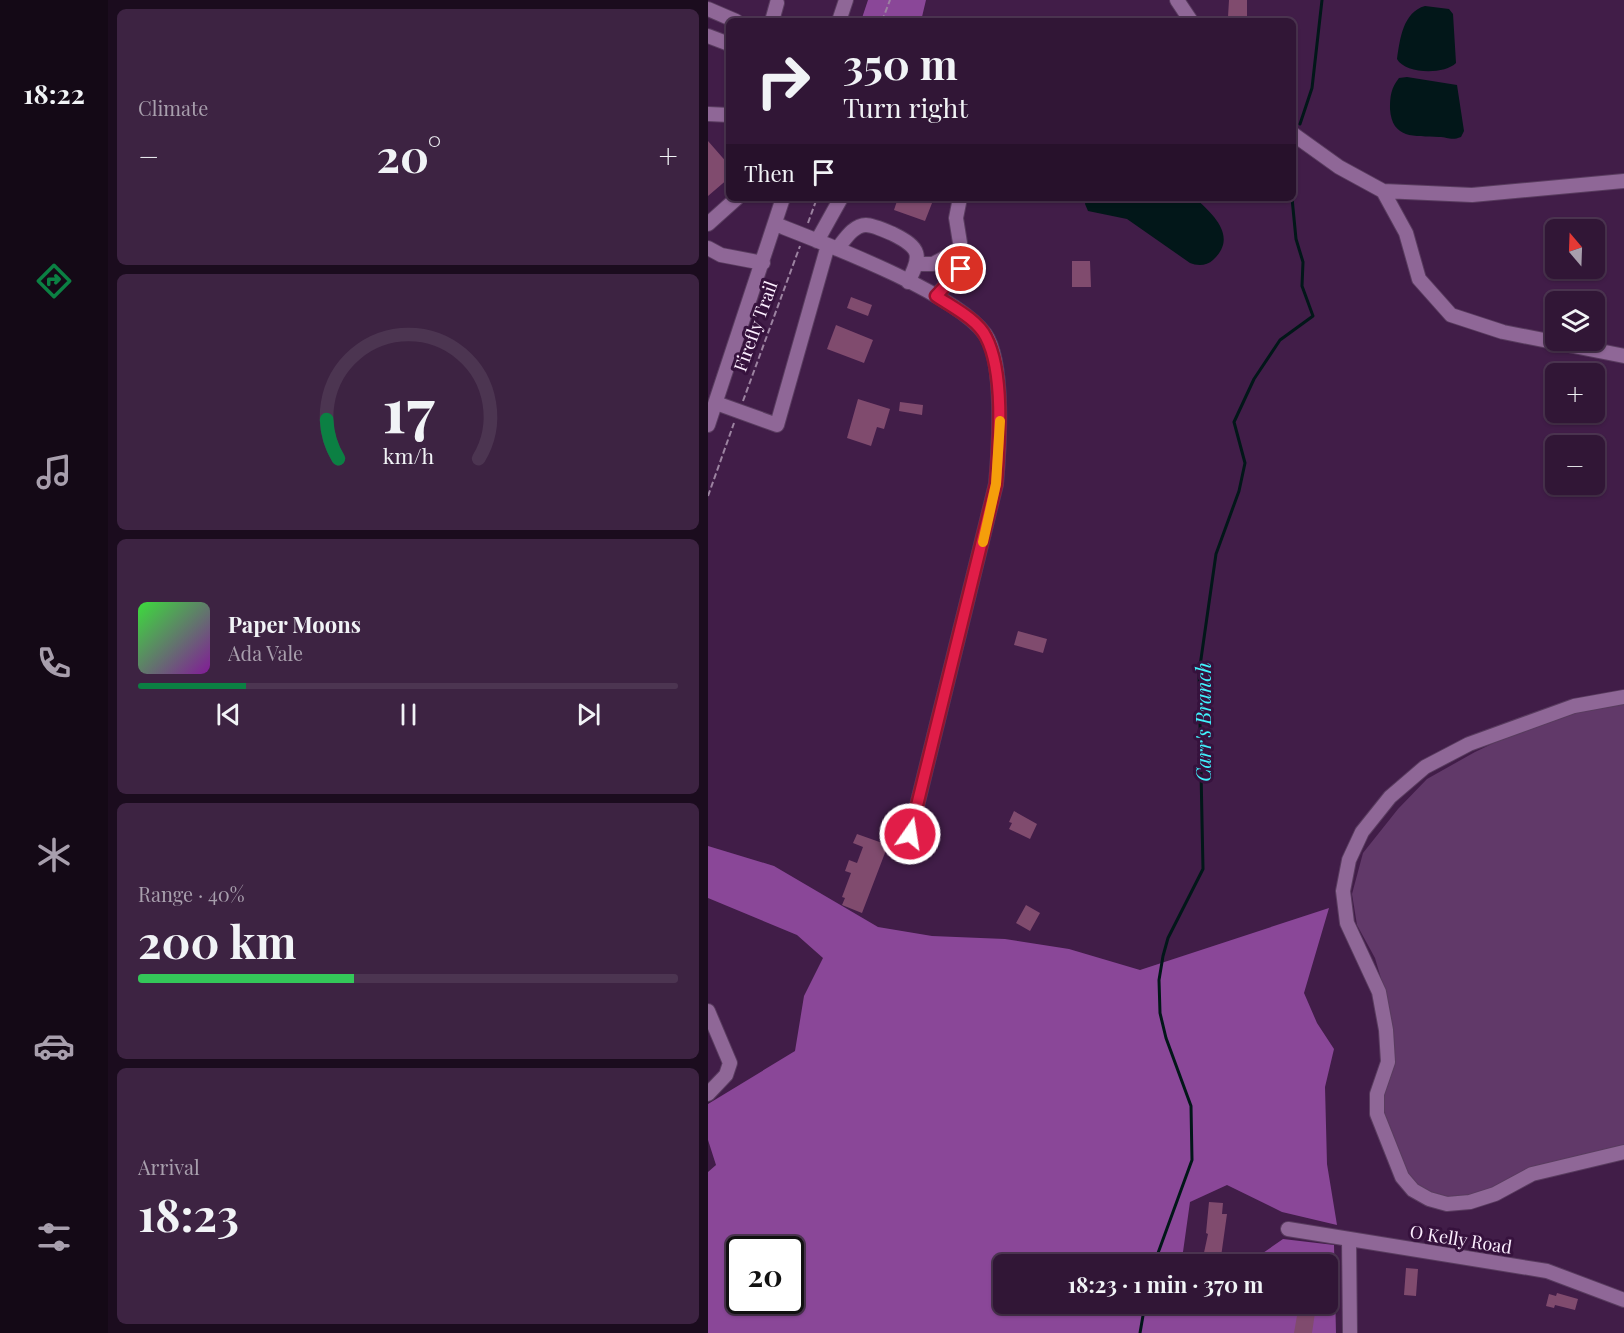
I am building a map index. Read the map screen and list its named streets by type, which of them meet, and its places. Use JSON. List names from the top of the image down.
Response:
{
  "streets": {
    "street": ["O Kelly Road"],
    "path": ["Firefly Trail"]
  },
  "water": ["Carr's Branch"],
  "north": "top",
  "page": {
    "tabs": "18:22",
    "tile": [
      "Climate",
      ["Range · 40%", "200 km"],
      ["Arrival", "18:23"]
    ],
    "turn": ["350 m", "Turn right"],
    "heat": ["−", "20°", "+"],
    "then": "Then",
    "map_buttons": ["+", "−"],
    "song": ["Paper Moons", "Ada Vale"],
    "limit": "20",
    "trip": "18:23 · 1 min · 370 m",
    "gauge": ["17", "km/h"]
  }
}
